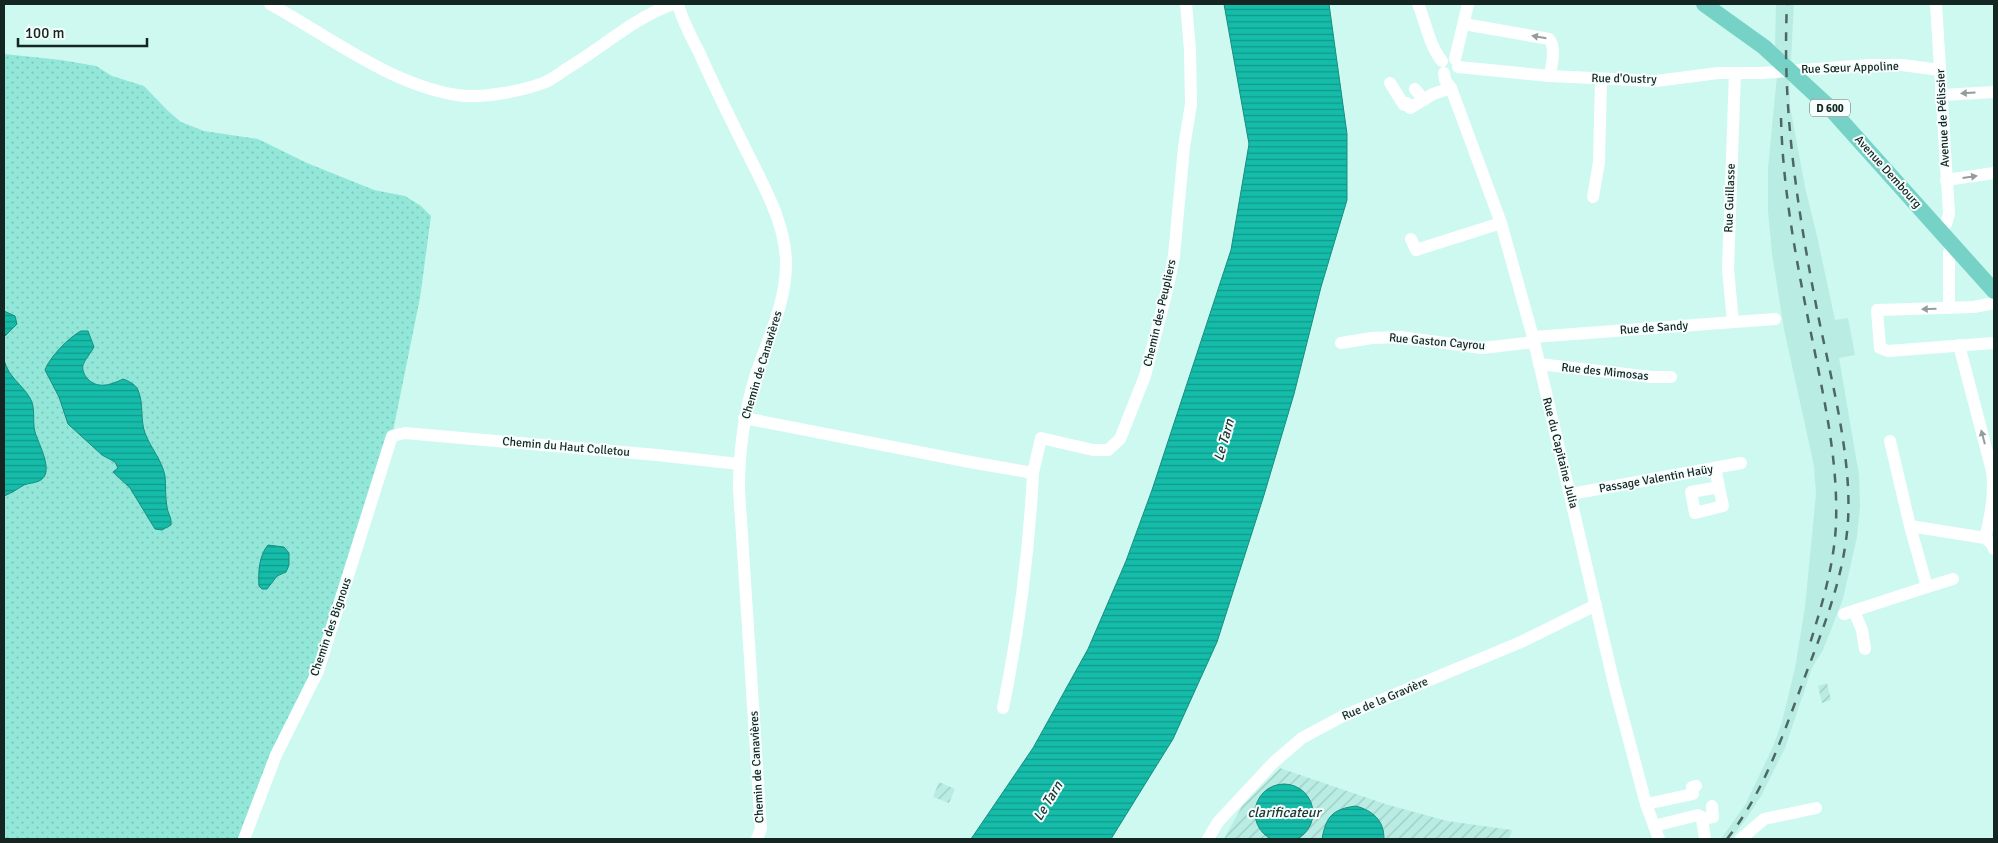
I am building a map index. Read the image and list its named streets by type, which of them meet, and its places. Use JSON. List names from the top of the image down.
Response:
{
  "streets": {
    "main road": ["D 600", "Avenue Dembourg"],
    "street": [
      "Rue Sœur Appoline",
      "Rue d'Oustry",
      "Avenue de Pélissier",
      "Rue Guillasse",
      "Chemin des Peupliers",
      "Rue de Sandy",
      "Rue Gaston Cayrou",
      "Chemin de Canavières",
      "Rue des Mimosas",
      "Chemin du Haut Colletou",
      "Rue du Capitaine Julia",
      "Passage Valentin Haüy",
      "Chemin des Bignous",
      "Rue de la Gravière"
    ]
  },
  "crossings": [
    ["Rue Sœur Appoline", "Rue d'Oustry"],
    ["Rue Sœur Appoline", "Avenue de Pélissier"],
    ["Rue Sœur Appoline", "Avenue Dembourg"],
    ["Rue d'Oustry", "Avenue Dembourg"],
    ["Rue d'Oustry", "Rue Guillasse"],
    ["Avenue de Pélissier", "Avenue Dembourg"],
    ["Rue Guillasse", "Rue de Sandy"],
    ["Rue de Sandy", "Rue Gaston Cayrou"],
    ["Rue de Sandy", "Rue du Capitaine Julia"],
    ["Rue Gaston Cayrou", "Rue du Capitaine Julia"],
    ["Chemin de Canavières", "Chemin du Haut Colletou"],
    ["Rue des Mimosas", "Rue du Capitaine Julia"],
    ["Chemin du Haut Colletou", "Chemin des Bignous"],
    ["Rue du Capitaine Julia", "Passage Valentin Haüy"],
    ["Rue du Capitaine Julia", "Rue de la Gravière"]
  ],
  "water": ["Le Tarn", "clarificateur"],
  "scale_bar": "100 m"
}
